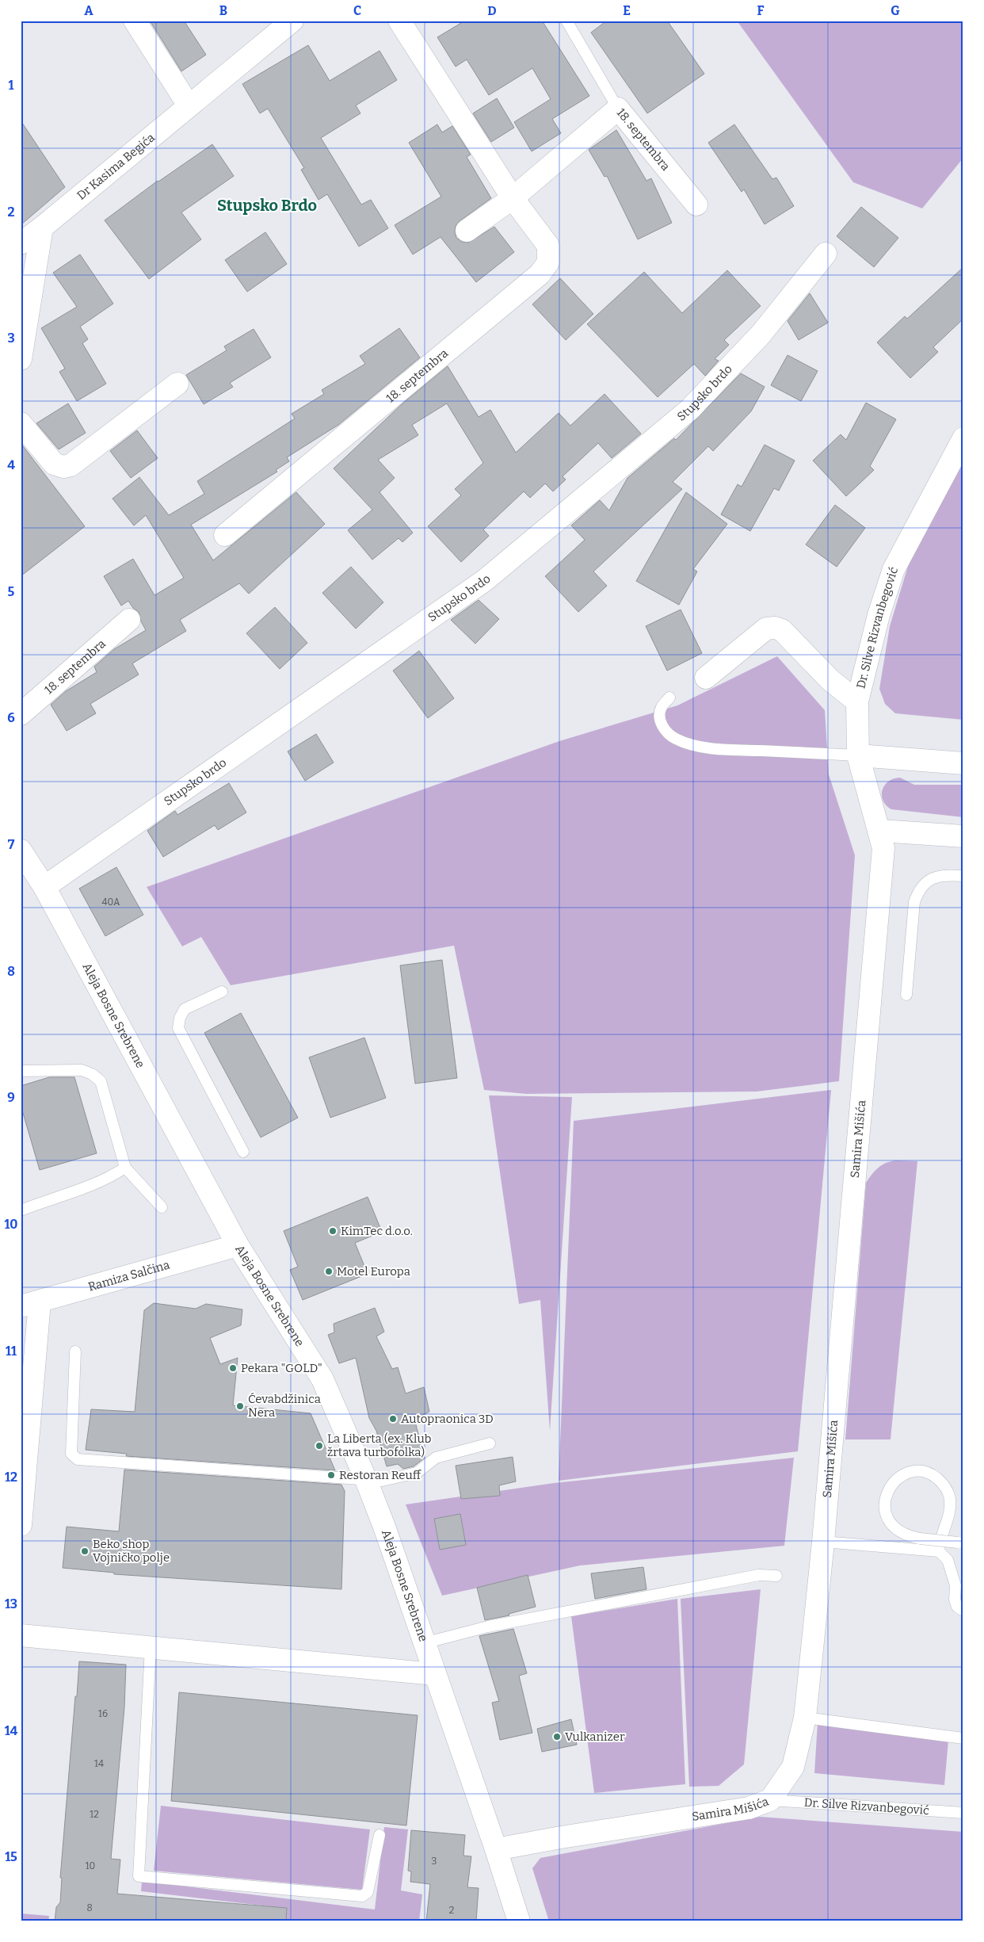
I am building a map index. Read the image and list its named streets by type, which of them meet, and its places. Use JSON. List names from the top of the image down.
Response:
{
  "streets": {
    "street": [
      "18. septembra",
      "Dr Kasima Begića",
      "Stupsko brdo",
      "Dr. Silve Rizvanbegović",
      "Aleja Bosne Srebrene",
      "Samira Mišića",
      "Ramiza Salčina"
    ]
  },
  "crossings": [
    ["Stupsko brdo", "Aleja Bosne Srebrene"],
    ["Dr. Silve Rizvanbegović", "Samira Mišića"],
    ["Aleja Bosne Srebrene", "Samira Mišića"],
    ["Aleja Bosne Srebrene", "Ramiza Salčina"]
  ],
  "districts": ["Stupsko Brdo"],
  "places": [
    "KimTec d.o.o.",
    "Motel Europa",
    "Pekara \"GOLD\"",
    "Ćevabdžinica Nera",
    "Autopraonica 3D",
    "La Liberta (ex. Klub žrtava turbofolka)",
    "Restoran Reuff",
    "Beko shop Vojničko polje",
    "Vulkanizer"
  ],
  "house_numbers": [
    "40A",
    "16",
    "14",
    "12",
    "3",
    "10",
    "8",
    "2"
  ],
  "grid": {
    "columns": [
      "A",
      "B",
      "C",
      "D",
      "E",
      "F",
      "G"
    ],
    "rows": [
      "1",
      "2",
      "3",
      "4",
      "5",
      "6",
      "7",
      "8",
      "9",
      "10",
      "11",
      "12",
      "13",
      "14",
      "15"
    ]
  }
}
